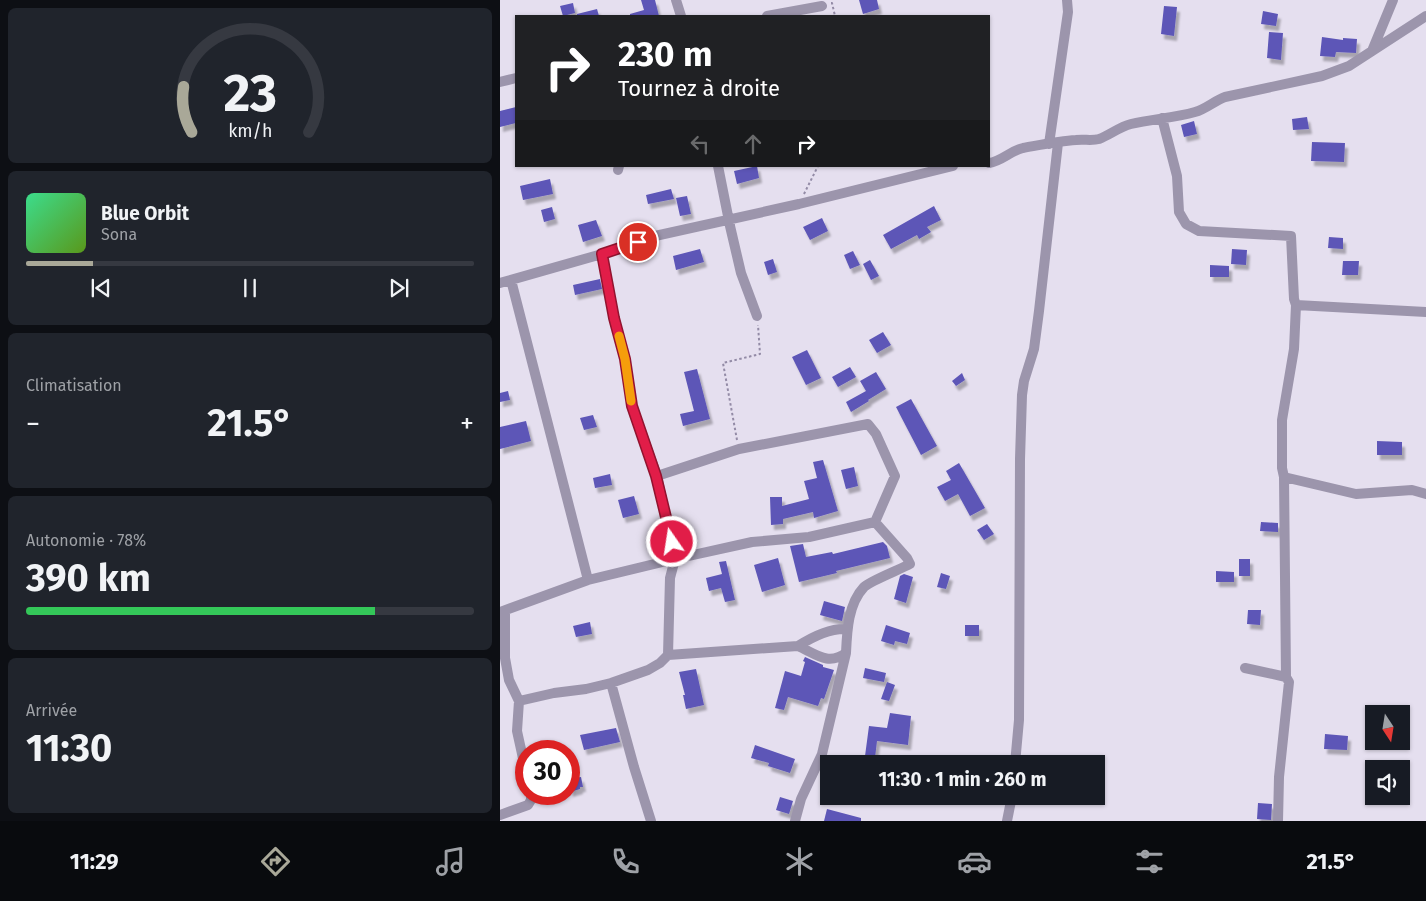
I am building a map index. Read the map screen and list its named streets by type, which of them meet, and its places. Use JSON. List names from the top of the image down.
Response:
{
  "north": "bottom",
  "page": {
    "turn": ["230 m", "Tournez à droite"],
    "song": ["Blue Orbit", "Sona"],
    "tile": [
      "Climatisation",
      ["Autonomie · 78%", "390 km"],
      ["Arrivée", "11:30"]
    ],
    "heat": ["−", "21.5°", "+"],
    "limit": "30",
    "trip": "11:30 · 1 min · 260 m",
    "tabs": ["11:29", "21.5°"],
    "gauge": ["23", "km/h"]
  }
}
